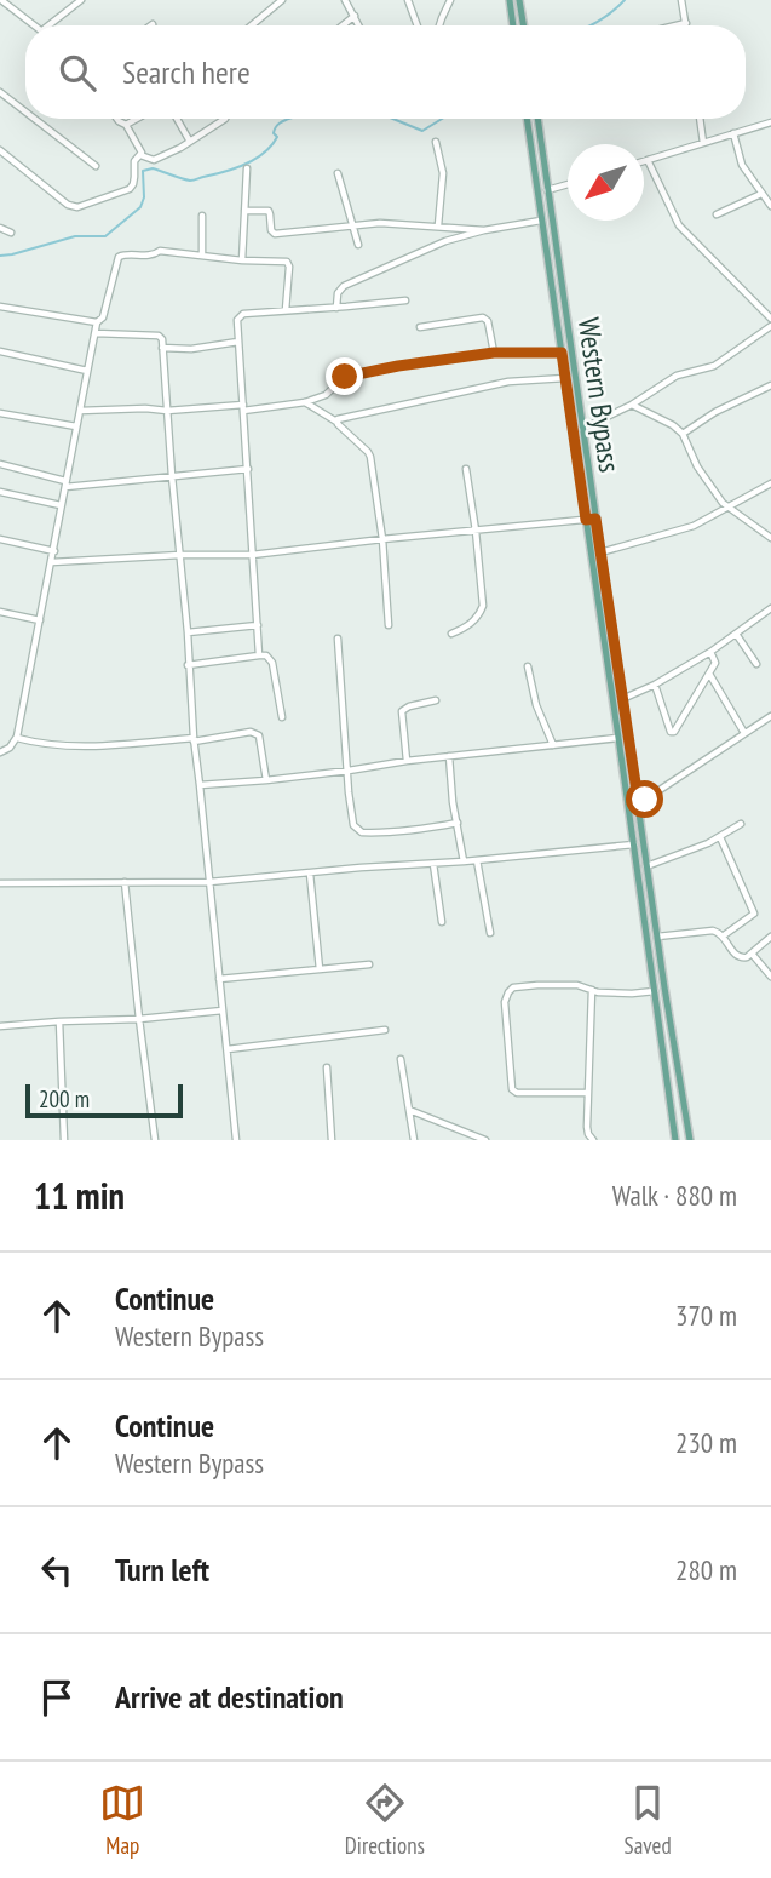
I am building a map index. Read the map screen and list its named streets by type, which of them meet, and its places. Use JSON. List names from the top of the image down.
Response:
{
  "streets": {
    "main road": ["Western Bypass"]
  },
  "scale_bar": "200 m",
  "north": "bottom left",
  "page": {
    "search": "Search here",
    "scale": "200 m",
    "heading": ["11 min", "Walk · 880 m"],
    "list": [
      ["Continue", "Western Bypass", "370 m"],
      ["Continue", "Western Bypass", "230 m"],
      ["Turn left", "280 m"],
      "Arrive at destination"
    ],
    "nav": ["Map", "Directions", "Saved"]
  }
}
